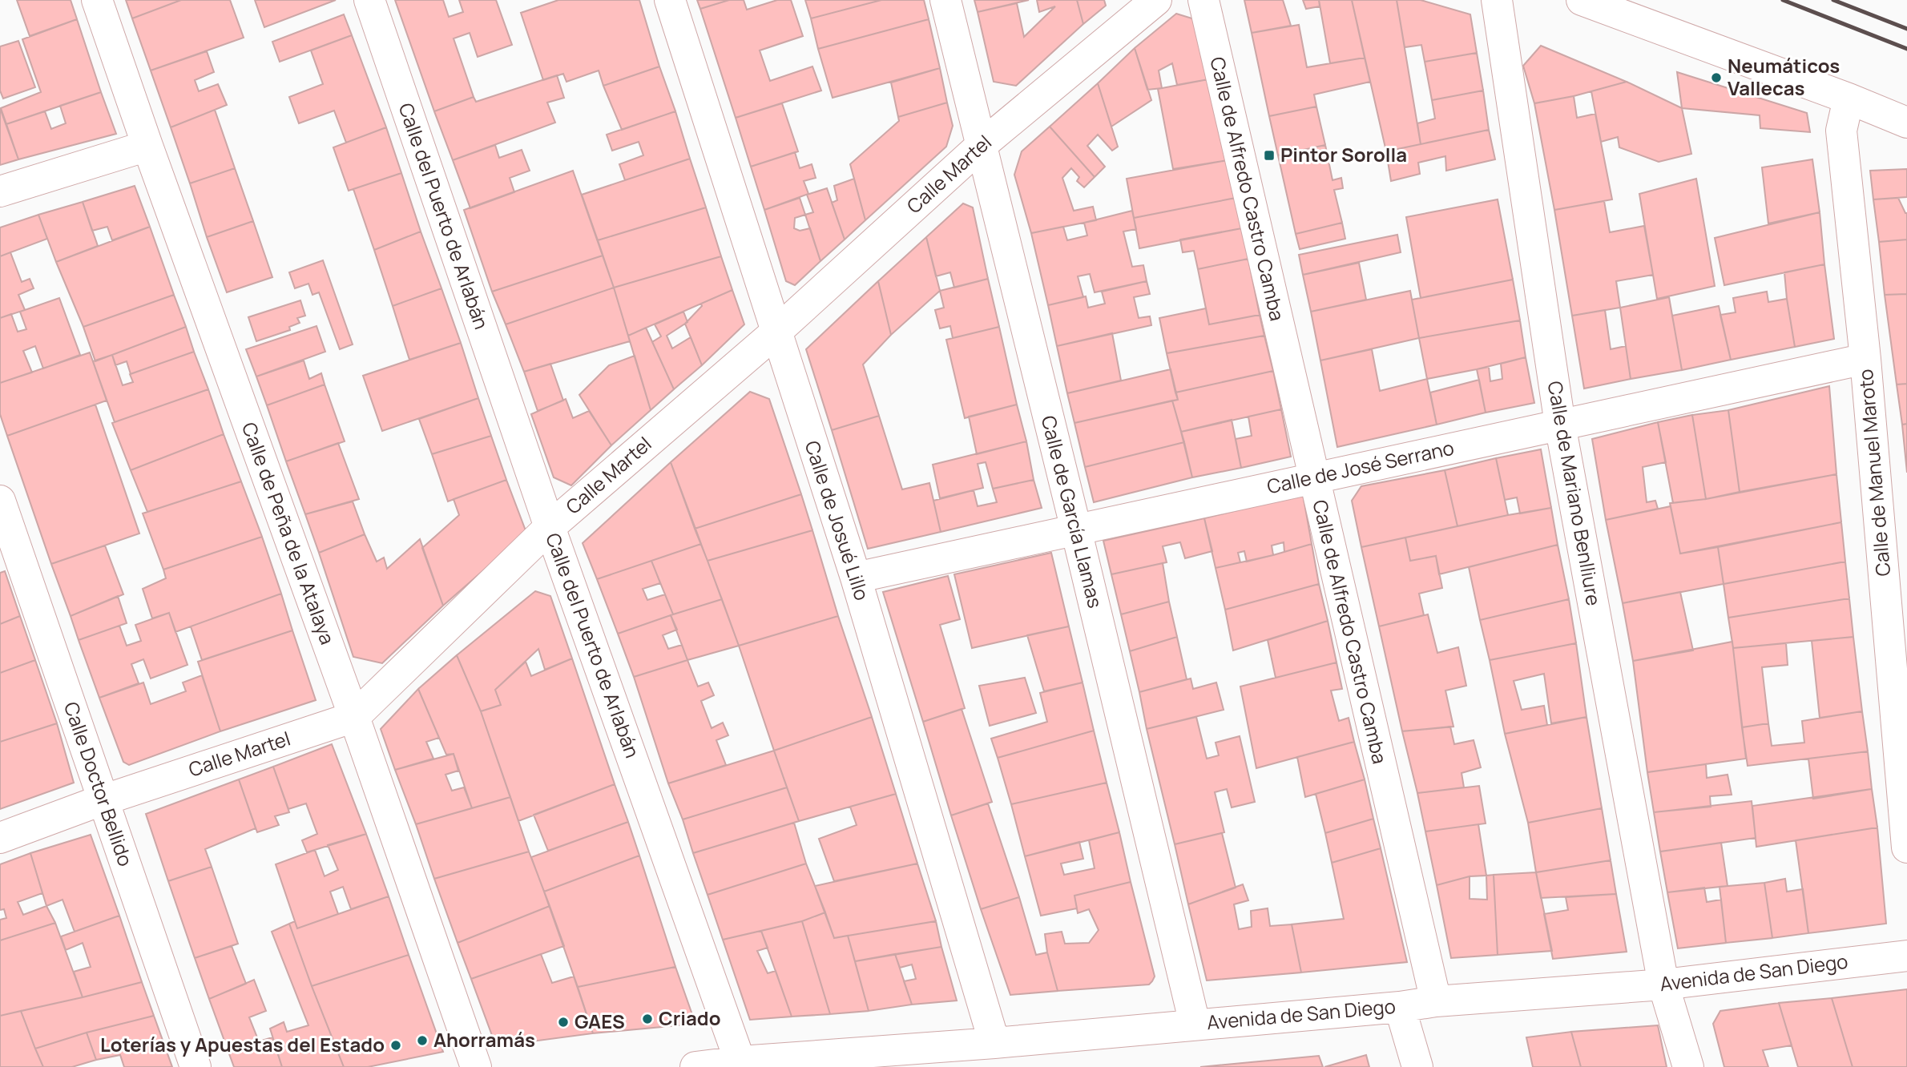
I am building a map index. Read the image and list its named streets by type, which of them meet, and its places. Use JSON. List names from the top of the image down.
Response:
{
  "streets": {
    "street": [
      "Calle Martel",
      "Calle de Alfredo Castro Camba",
      "Calle del Puerto de Arlabán",
      "Calle de José Serrano",
      "Calle de Manuel Maroto",
      "Calle de Mariano Benlliure",
      "Calle de García Llamas",
      "Calle de Josué Lillo",
      "Calle de Peña de la Atalaya",
      "Calle Doctor Bellido",
      "Avenida de San Diego"
    ]
  },
  "crossings": [
    ["Calle Martel", "Calle del Puerto de Arlabán"],
    ["Calle Martel", "Calle de García Llamas"],
    ["Calle Martel", "Calle de Josué Lillo"],
    ["Calle Martel", "Calle de Peña de la Atalaya"],
    ["Calle Martel", "Calle Doctor Bellido"],
    ["Calle de Alfredo Castro Camba", "Calle de José Serrano"],
    ["Calle de Alfredo Castro Camba", "Avenida de San Diego"],
    ["Calle del Puerto de Arlabán", "Avenida de San Diego"],
    ["Calle de José Serrano", "Calle de Manuel Maroto"],
    ["Calle de José Serrano", "Calle de Mariano Benlliure"],
    ["Calle de José Serrano", "Calle de García Llamas"],
    ["Calle de José Serrano", "Calle de Josué Lillo"],
    ["Calle de Mariano Benlliure", "Avenida de San Diego"],
    ["Calle de García Llamas", "Avenida de San Diego"],
    ["Calle de Josué Lillo", "Avenida de San Diego"]
  ],
  "places": {
    "other": [
      "Neumáticos Vallecas",
      "Criado",
      "GAES",
      "Ahorramás",
      "Loterías y Apuestas del Estado"
    ],
    "transit": ["Pintor Sorolla"]
  }
}
